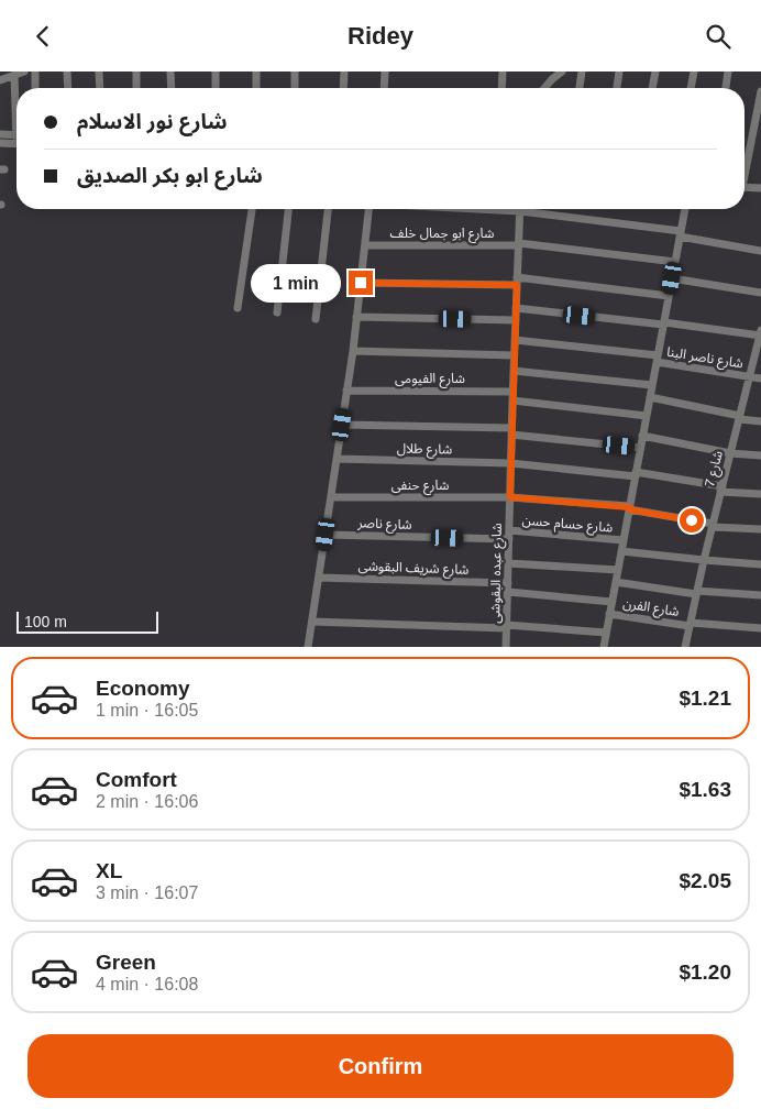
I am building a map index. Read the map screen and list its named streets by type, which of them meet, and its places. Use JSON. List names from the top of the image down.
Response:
{
  "streets": {
    "street": [
      "شارع ابو جمال خلف",
      "شارع ناصر البنا",
      "شارع الفيومى",
      "شارع طلال",
      "شارع 7",
      "شارع حنفى",
      "شارع ناصر",
      "شارع حسام حسن",
      "شارع شريف البقوشى",
      "شارع عبده البقوشى",
      "شارع الفرن"
    ]
  },
  "crossings": [
    ["شارع ابو جمال خلف", "شارع عبده البقوشى"],
    ["شارع ناصر البنا", "شارع 7"],
    ["شارع ناصر البنا", "شارع عبده البقوشى"],
    ["شارع الفيومى", "شارع عبده البقوشى"],
    ["شارع طلال", "شارع عبده البقوشى"],
    ["شارع 7", "شارع حنفى"],
    ["شارع 7", "شارع الفرن"],
    ["شارع حنفى", "شارع عبده البقوشى"],
    ["شارع ناصر", "شارع حسام حسن"],
    ["شارع ناصر", "شارع عبده البقوشى"],
    ["شارع حسام حسن", "شارع عبده البقوشى"],
    ["شارع شريف البقوشى", "شارع عبده البقوشى"]
  ],
  "scale_bar": "100 m",
  "page": {
    "header": "Ridey",
    "banner": ["شارع نور الاسلام", "شارع ابو بكر الصديق"],
    "bubble": "1 min",
    "scale": "100 m",
    "list": [
      {
        "name": "Economy",
        "note": "1 min · 16:05",
        "value": "$1.21"
      },
      {
        "name": "Comfort",
        "note": "2 min · 16:06",
        "value": "$1.63"
      },
      {
        "name": "XL",
        "note": "3 min · 16:07",
        "value": "$2.05"
      },
      {
        "name": "Green",
        "note": "4 min · 16:08",
        "value": "$1.20"
      }
    ],
    "buttons": "Confirm"
  }
}
